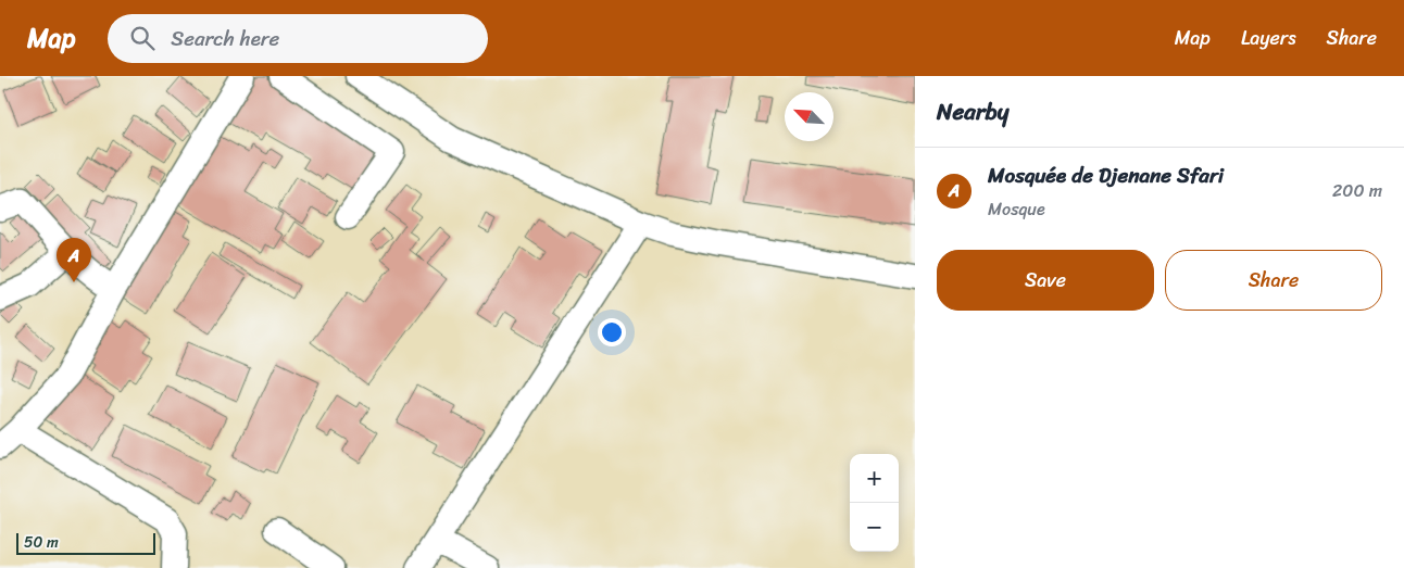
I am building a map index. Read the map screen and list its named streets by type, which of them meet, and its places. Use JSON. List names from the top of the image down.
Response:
{
  "scale_bar": "50 m",
  "north": "top left",
  "page": {
    "header": "Map",
    "search": "Search here",
    "nav": ["Map", "Layers", "Share"],
    "heading": "Nearby",
    "list": [
      {
        "mark": "A",
        "name": "Mosquée de Djenane Sfari",
        "note": "Mosque",
        "value": "200 m"
      }
    ],
    "buttons": ["Save", "Share"],
    "pins": "A",
    "map_buttons": ["+", "−"],
    "scale": "50 m"
  }
}
